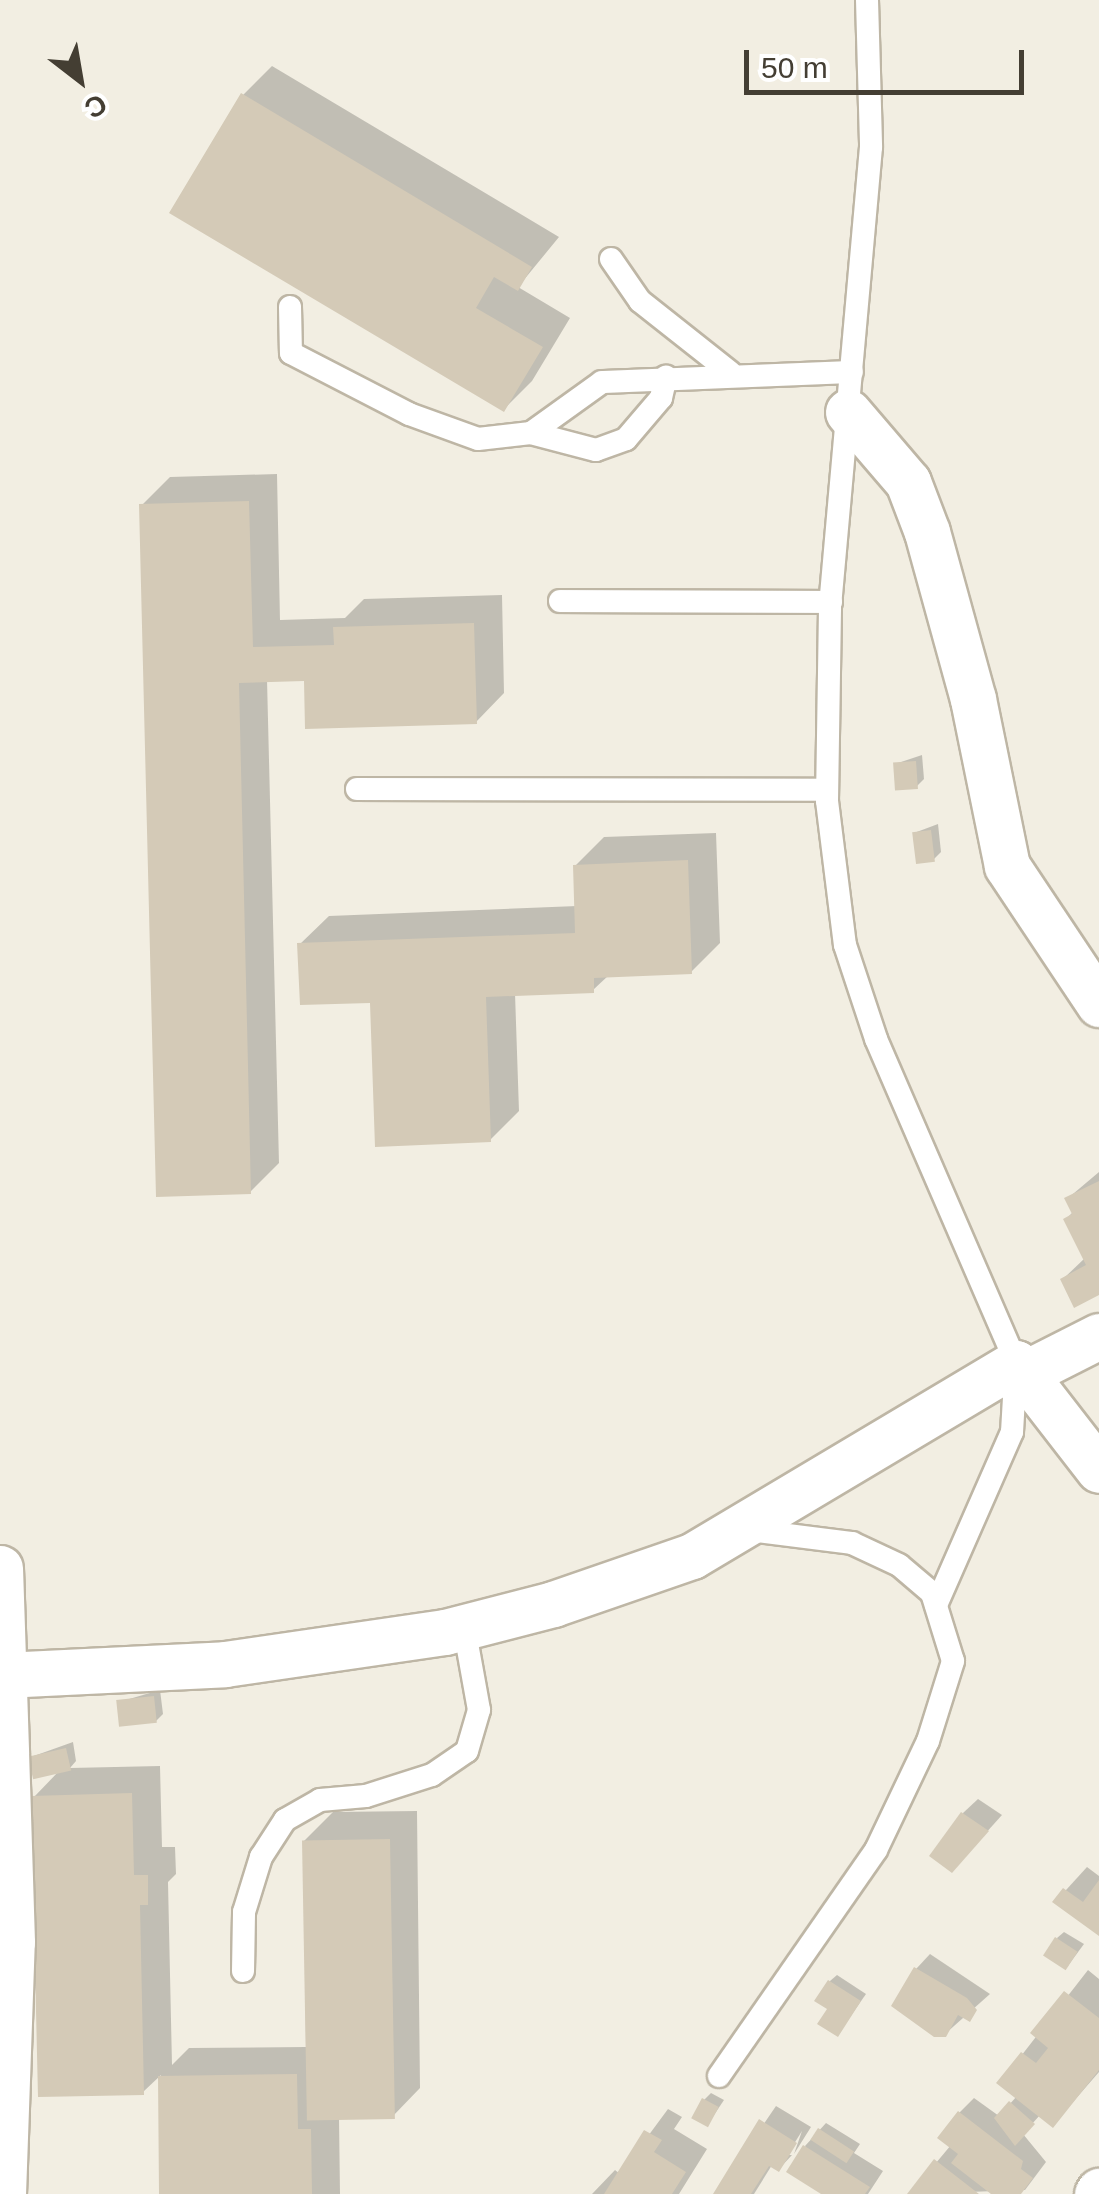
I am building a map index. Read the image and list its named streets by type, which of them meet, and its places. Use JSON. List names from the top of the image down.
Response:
{
  "scale_bar": "50 m",
  "north": "bottom right"
}
